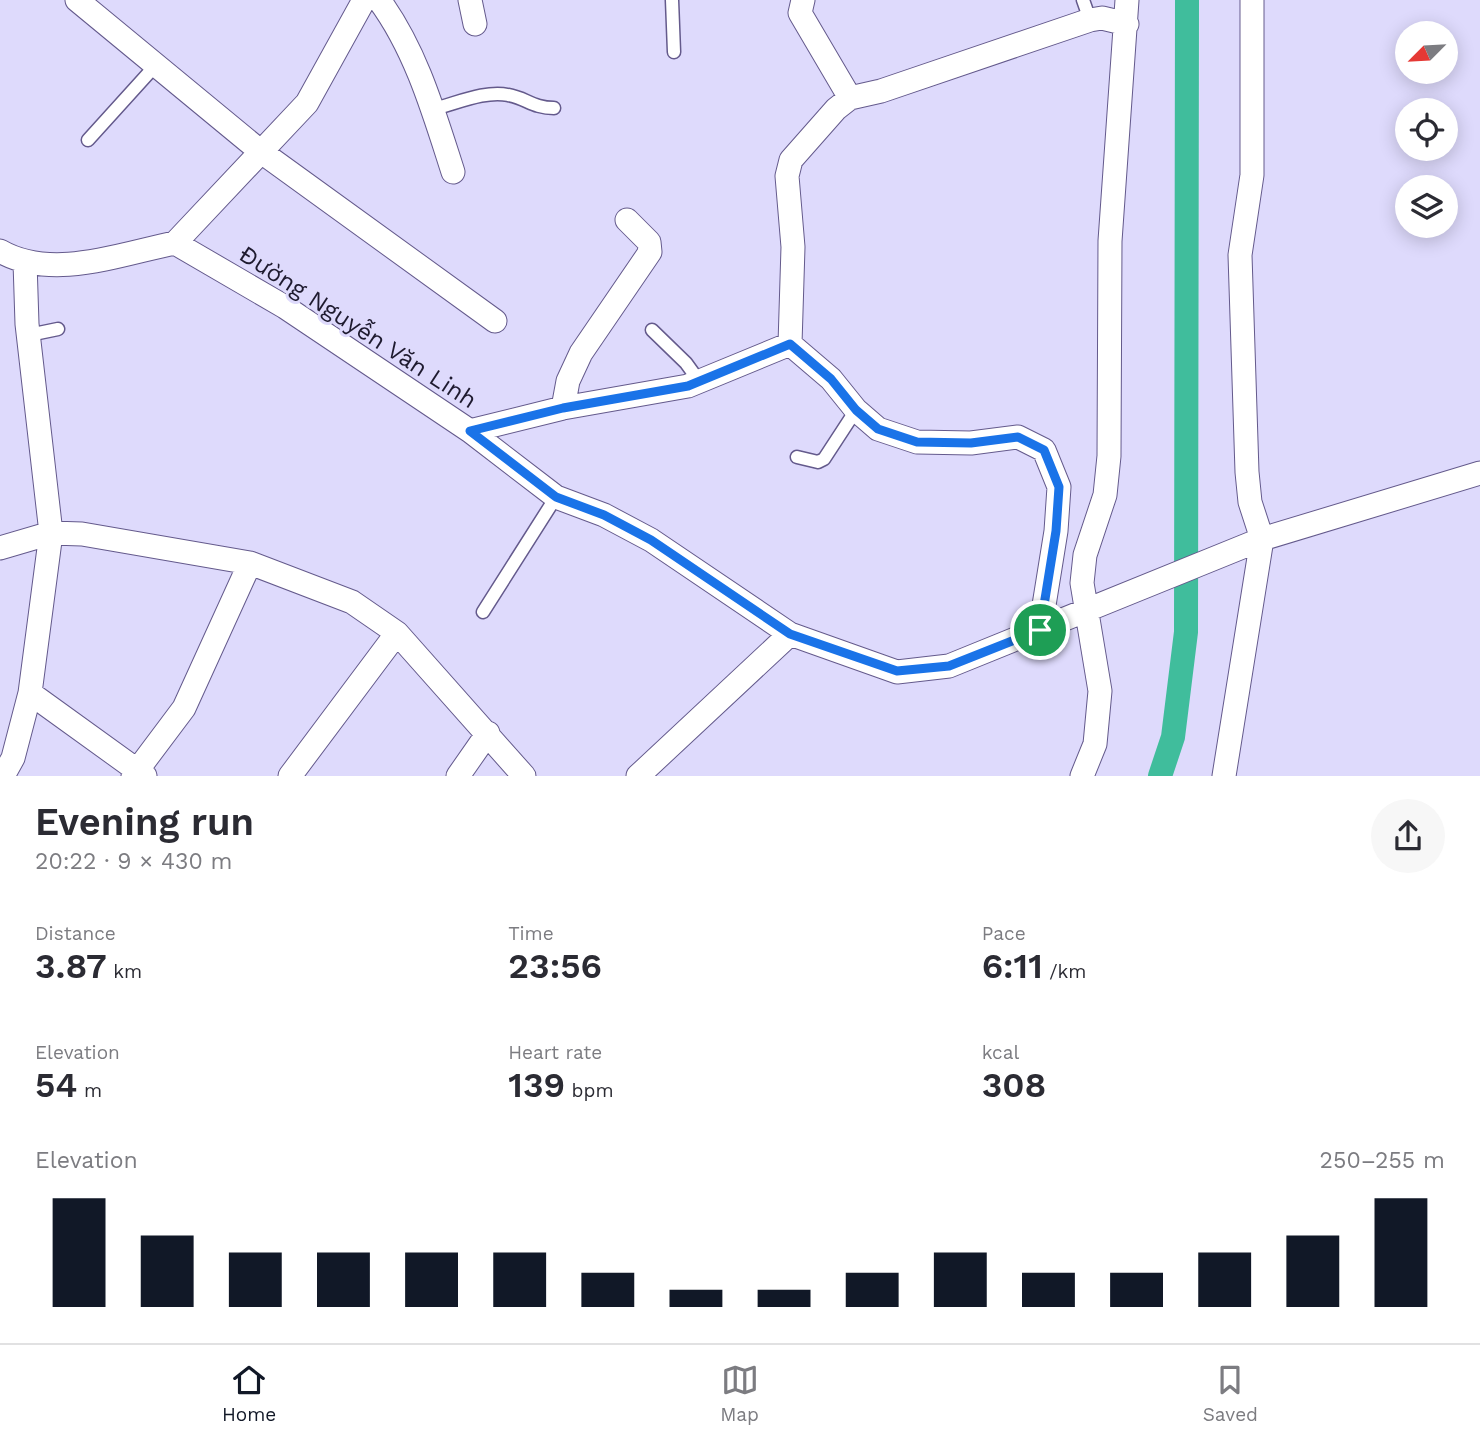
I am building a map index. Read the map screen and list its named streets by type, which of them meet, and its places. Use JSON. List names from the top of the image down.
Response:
{
  "streets": {
    "street": ["Đường Nguyễn Văn Linh"]
  },
  "north": "bottom left",
  "page": {
    "heading": ["Evening run", "20:22 · 9 × 430 m"],
    "stats": [
      ["Distance", "3.87 km"],
      ["Time", "23:56"],
      ["Pace", "6:11 /km"],
      ["Elevation", "54 m"],
      ["Heart rate", "139 bpm"],
      ["kcal", "308"]
    ],
    "chart": ["Elevation", "250–255 m"],
    "tabs": ["Home", "Map", "Saved"]
  }
}
